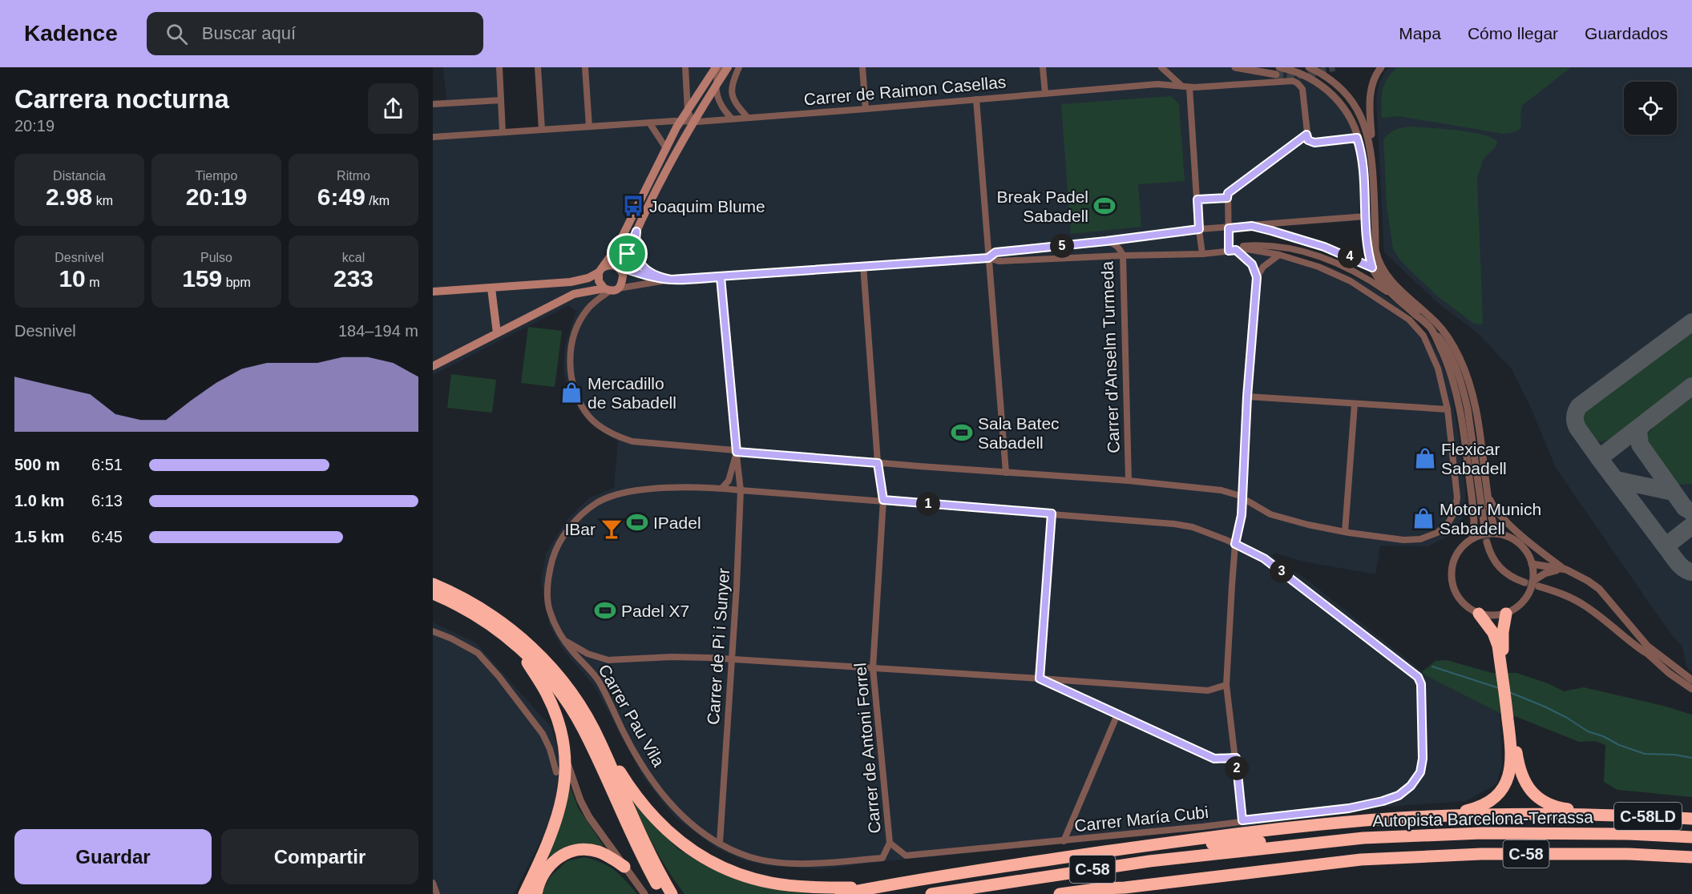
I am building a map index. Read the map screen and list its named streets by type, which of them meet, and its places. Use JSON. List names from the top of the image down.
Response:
{
  "streets": {
    "highway": ["C-58LD", "Autopista Barcelona-Terrassa", "C-58"],
    "street": [
      "Carrer de Raimon Casellas",
      "Carrer d'Anselm Turmeda",
      "Carrer de Pi i Sunyer",
      "Carrer Pau Vila",
      "Carrer de Antoni Forrel",
      "Carrer María Cubi"
    ]
  },
  "crossings": [
    ["Carrer de Pi i Sunyer", "Carrer Pau Vila"],
    ["Carrer de Pi i Sunyer", "Carrer de Antoni Forrel"],
    ["Carrer Pau Vila", "Carrer de Antoni Forrel"],
    ["Carrer Pau Vila", "Carrer María Cubi"],
    ["Carrer de Antoni Forrel", "Carrer María Cubi"]
  ],
  "places": {
    "bus stop": ["Joaquim Blume"],
    "sports": [
      "Break Padel Sabadell",
      "Sala Batec Sabadell",
      "IPadel",
      "Padel X7"
    ],
    "shop": ["Mercadillo de Sabadell", "Flexicar Sabadell", "Motor Munich Sabadell"],
    "bar": ["IBar"]
  },
  "page": {
    "header": "Kadence",
    "search": "Buscar aquí",
    "nav": ["Mapa", "Cómo llegar", "Guardados"],
    "heading": ["Carrera nocturna", "20:19"],
    "stats": [
      ["Distancia", "2.98 km"],
      ["Tiempo", "20:19"],
      ["Ritmo", "6:49 /km"],
      ["Desnivel", "10 m"],
      ["Pulso", "159 bpm"],
      ["kcal", "233"]
    ],
    "pins": [
      "5",
      "4",
      "1",
      "3",
      "2"
    ],
    "chart": ["Desnivel", "184–194 m"],
    "list": [
      {
        "name": "500 m",
        "note": "6:51"
      },
      {
        "name": "1.0 km",
        "note": "6:13"
      },
      {
        "name": "1.5 km",
        "note": "6:45"
      }
    ],
    "buttons": ["Guardar", "Compartir"]
  }
}
